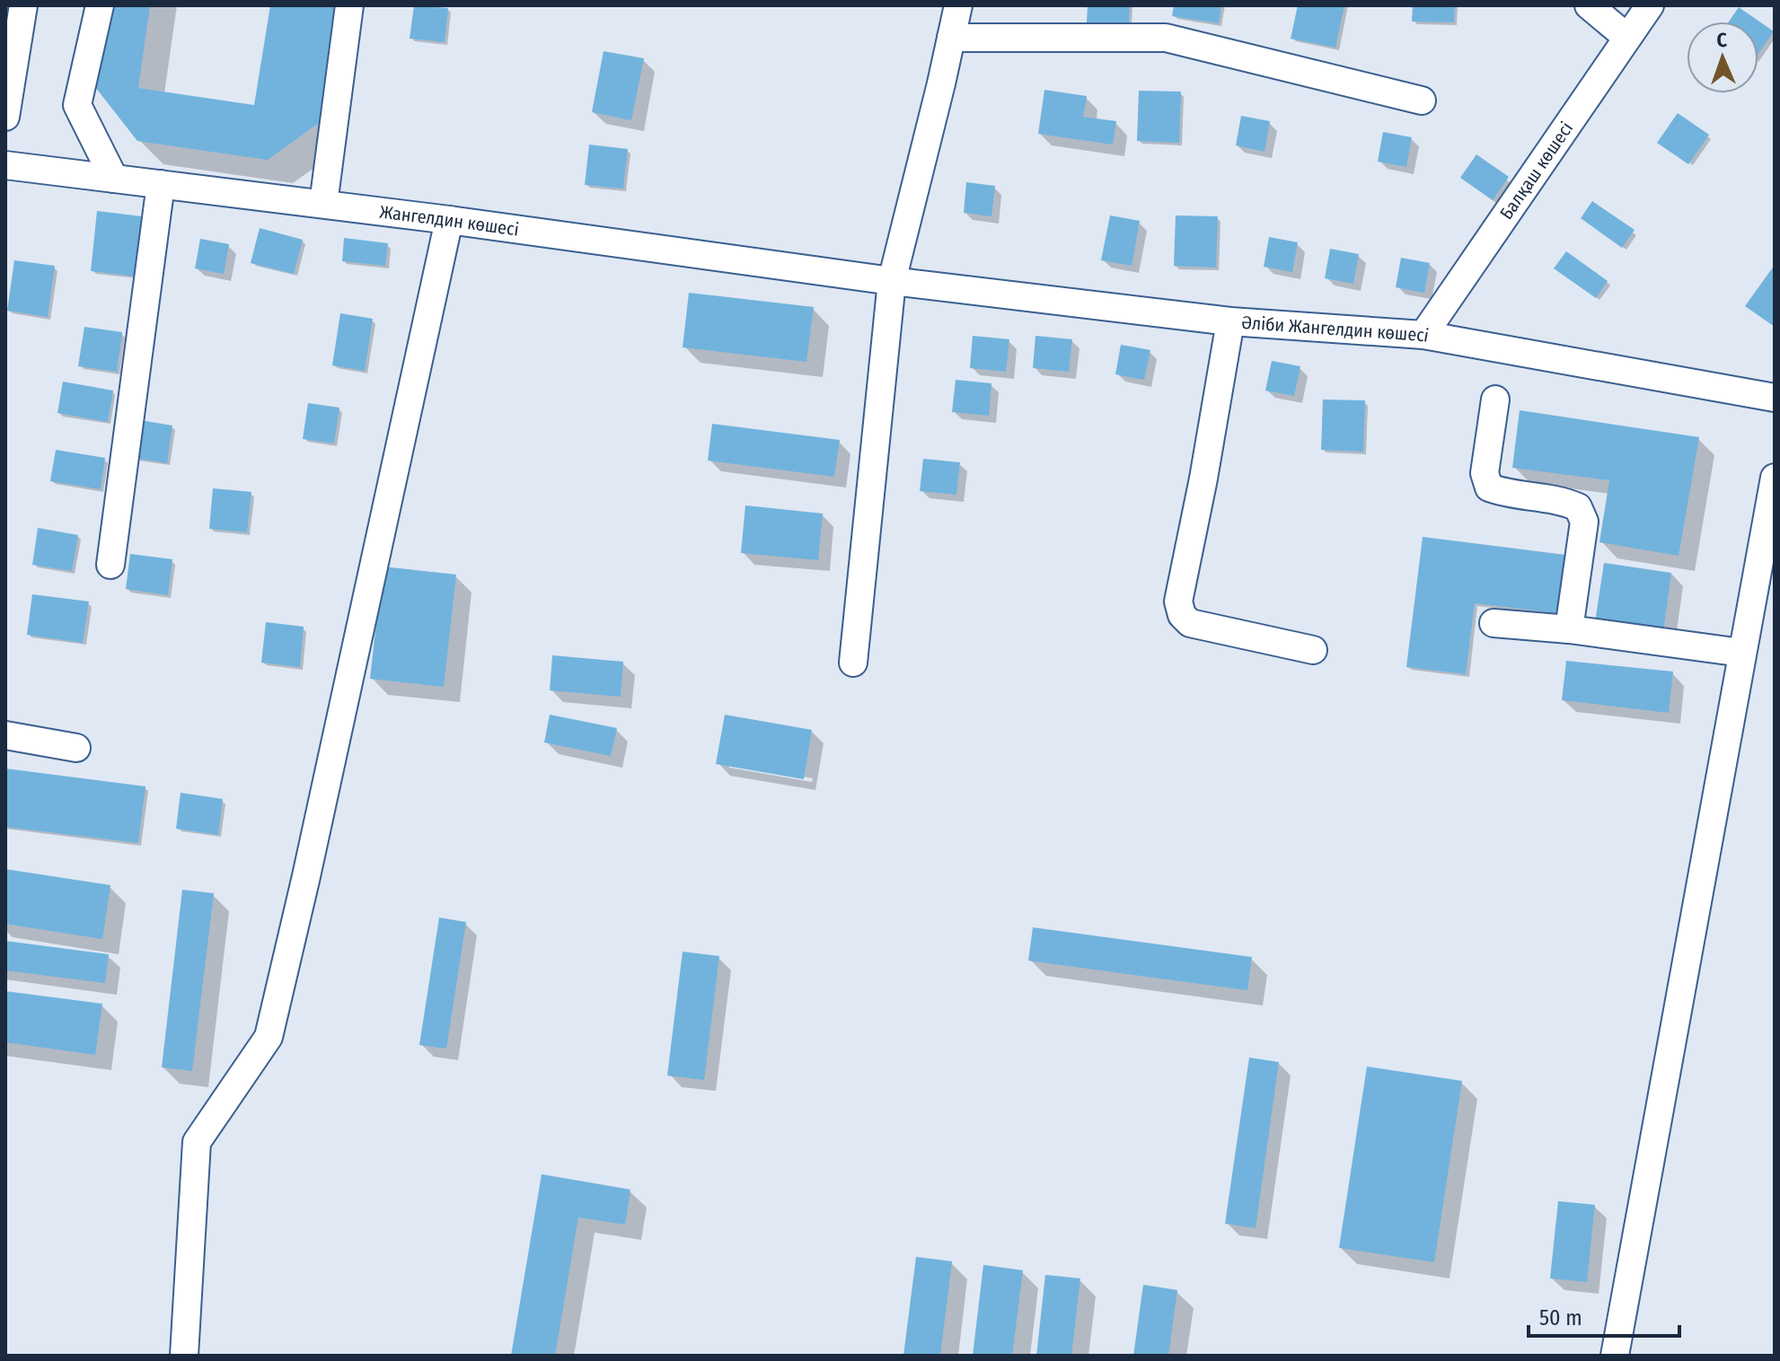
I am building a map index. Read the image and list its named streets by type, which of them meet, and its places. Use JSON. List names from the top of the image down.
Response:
{
  "streets": {
    "street": ["Балқаш көшесі", "Жангелдин көшесі", "Әліби Жангелдин көшесі"]
  },
  "crossings": [
    ["Балқаш көшесі", "Әліби Жангелдин көшесі"],
    ["Жангелдин көшесі", "Әліби Жангелдин көшесі"]
  ],
  "scale_bar": "50 m",
  "north": "top"
}
